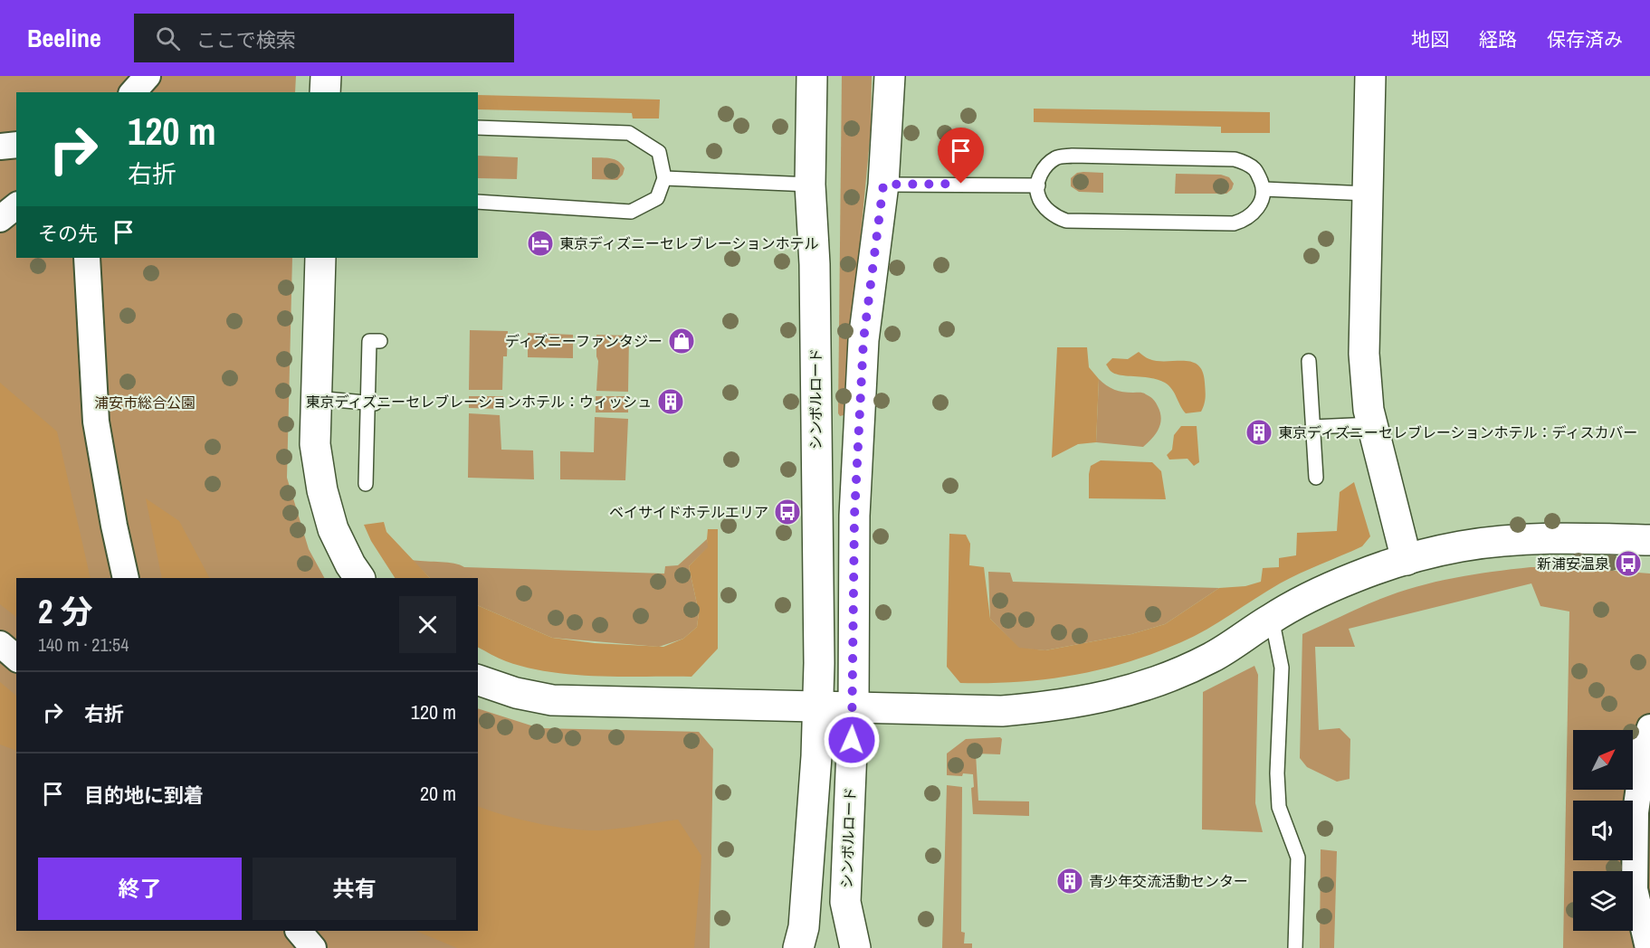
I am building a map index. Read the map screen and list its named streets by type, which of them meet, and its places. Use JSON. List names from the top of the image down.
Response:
{
  "streets": {
    "street": ["シンボルロード"]
  },
  "parks": ["浦安市総合公園"],
  "places": {
    "hotel": ["東京ディズニーセレブレーションホテル"],
    "shop": ["ディズニーファンタジー"],
    "building": ["東京ディズニーセレブレーションホテル：ウィッシュ", "東京ディズニーセレブレーションホテル：ディスカバー", "青少年交流活動センター"],
    "bus stop": ["ベイサイドホテルエリア", "新浦安温泉"]
  },
  "north": "top right",
  "page": {
    "header": "Beeline",
    "search": "ここで検索",
    "nav": ["地図", "経路", "保存済み"],
    "turn": ["120 m", "右折"],
    "then": "その先",
    "heading": ["2 分", "140 m · 21:54"],
    "list": [
      {
        "name": "右折",
        "value": "120 m"
      },
      {
        "name": "目的地に到着",
        "value": "20 m"
      }
    ],
    "buttons": ["終了", "共有"]
  }
}
